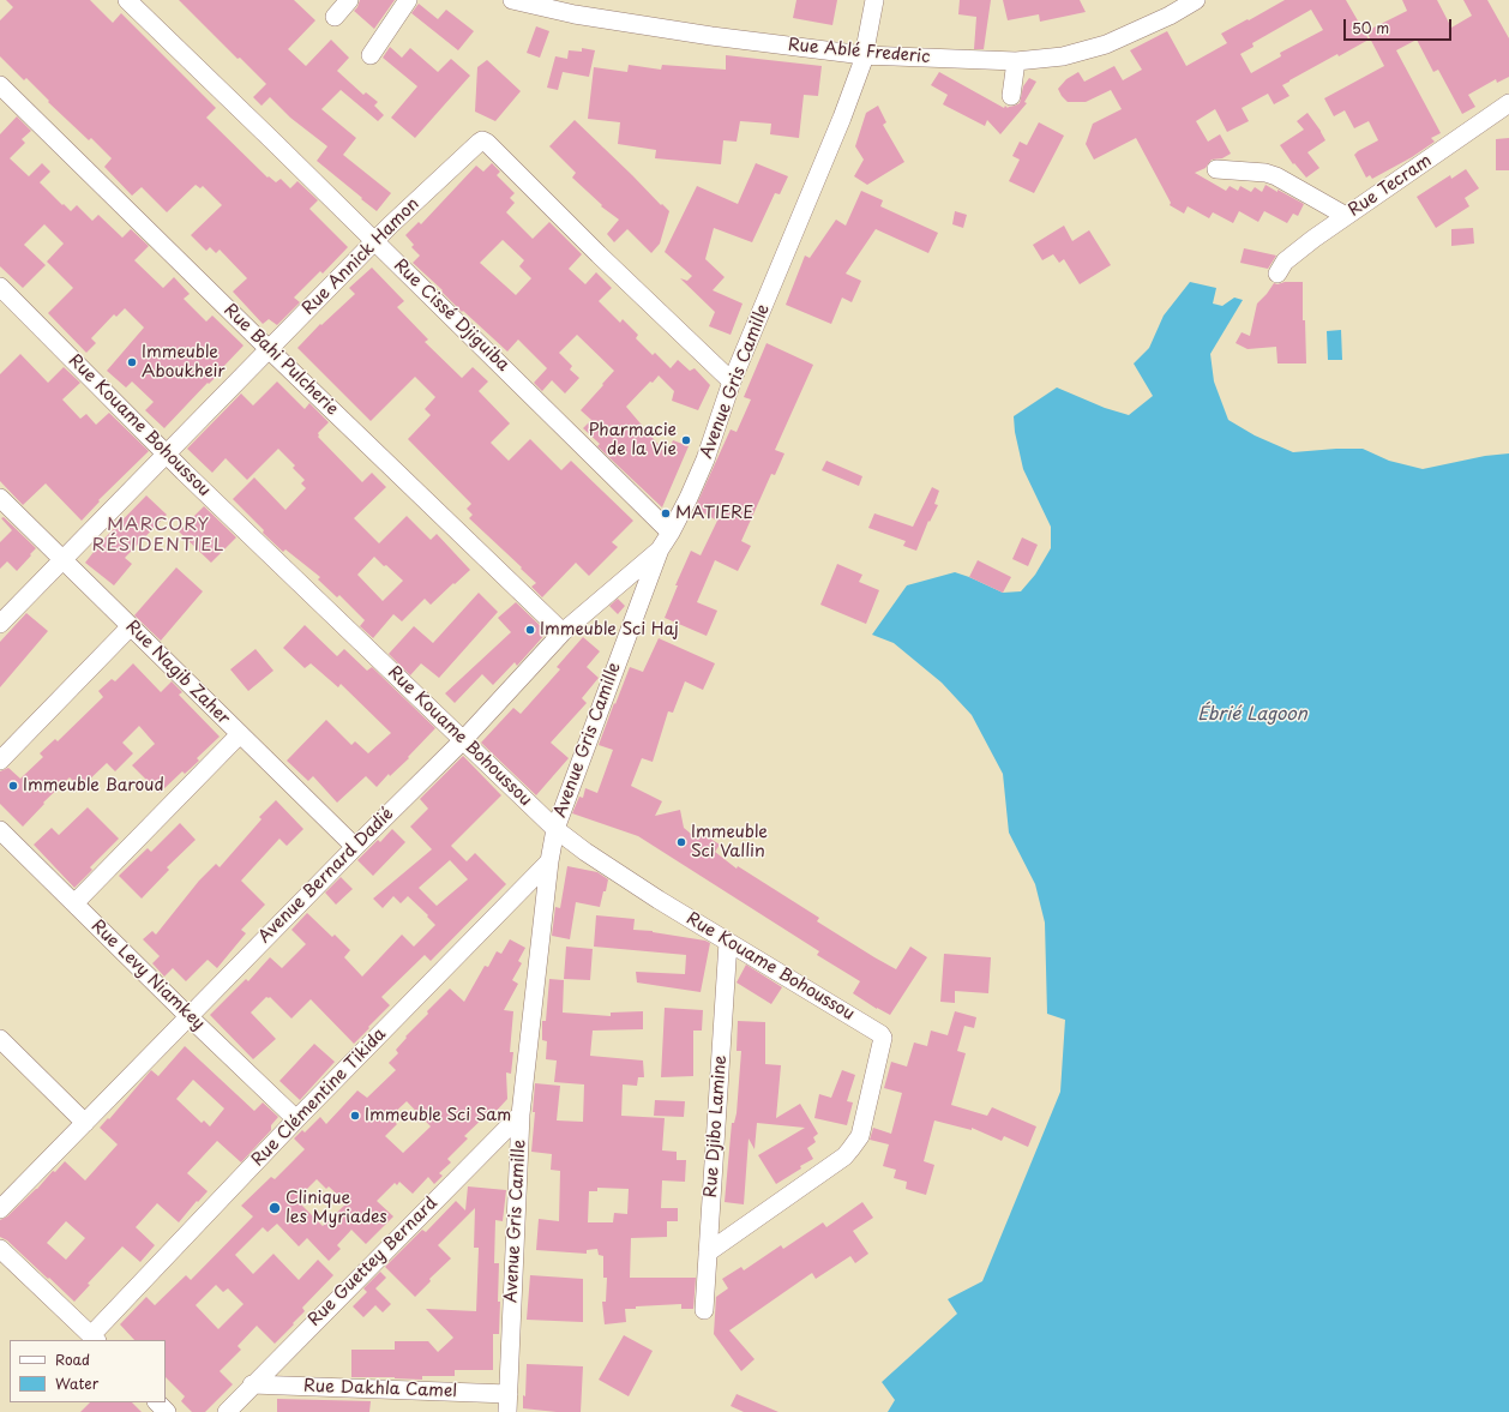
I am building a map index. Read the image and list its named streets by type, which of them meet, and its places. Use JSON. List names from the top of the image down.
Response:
{
  "streets": {
    "street": [
      "Rue Ablé Frederic",
      "Rue Tecram",
      "Rue Annick Hamon",
      "Rue Cissé Djiguiba",
      "Rue Bahi Pulcherie",
      "Avenue Gris Camille",
      "Rue Kouame Bohoussou",
      "Rue Nagib Zaher",
      "Avenue Bernard Dadié",
      "Rue Levy Niamkey",
      "Rue Clémentine Tikida",
      "Rue Djibo Lamine",
      "Rue Guettey Bernard",
      "Rue Dakhla Camel"
    ]
  },
  "crossings": [
    ["Rue Ablé Frederic", "Avenue Gris Camille"],
    ["Rue Annick Hamon", "Rue Cissé Djiguiba"],
    ["Rue Annick Hamon", "Rue Bahi Pulcherie"],
    ["Rue Annick Hamon", "Avenue Gris Camille"],
    ["Rue Annick Hamon", "Rue Kouame Bohoussou"],
    ["Rue Annick Hamon", "Rue Nagib Zaher"],
    ["Rue Cissé Djiguiba", "Avenue Gris Camille"],
    ["Rue Bahi Pulcherie", "Avenue Bernard Dadié"],
    ["Avenue Gris Camille", "Rue Kouame Bohoussou"],
    ["Avenue Gris Camille", "Avenue Bernard Dadié"],
    ["Avenue Gris Camille", "Rue Clémentine Tikida"],
    ["Avenue Gris Camille", "Rue Guettey Bernard"],
    ["Avenue Gris Camille", "Rue Dakhla Camel"],
    ["Rue Kouame Bohoussou", "Avenue Bernard Dadié"],
    ["Rue Kouame Bohoussou", "Rue Djibo Lamine"],
    ["Rue Nagib Zaher", "Avenue Bernard Dadié"],
    ["Avenue Bernard Dadié", "Rue Levy Niamkey"],
    ["Rue Levy Niamkey", "Rue Clémentine Tikida"],
    ["Rue Guettey Bernard", "Rue Dakhla Camel"]
  ],
  "districts": ["MARCORY RÉSIDENTIEL"],
  "water": ["Ébrié Lagoon"],
  "places": [
    "Immeuble Aboukheir",
    "Pharmacie de la Vie",
    "MATIERE",
    "Immeuble Sci Haj",
    "Immeuble Baroud",
    "Immeuble Sci Vallin",
    "Immeuble Sci Sam",
    "Clinique les Myriades"
  ],
  "legend": ["Road", "Water"],
  "scale_bar": "50 m"
}
